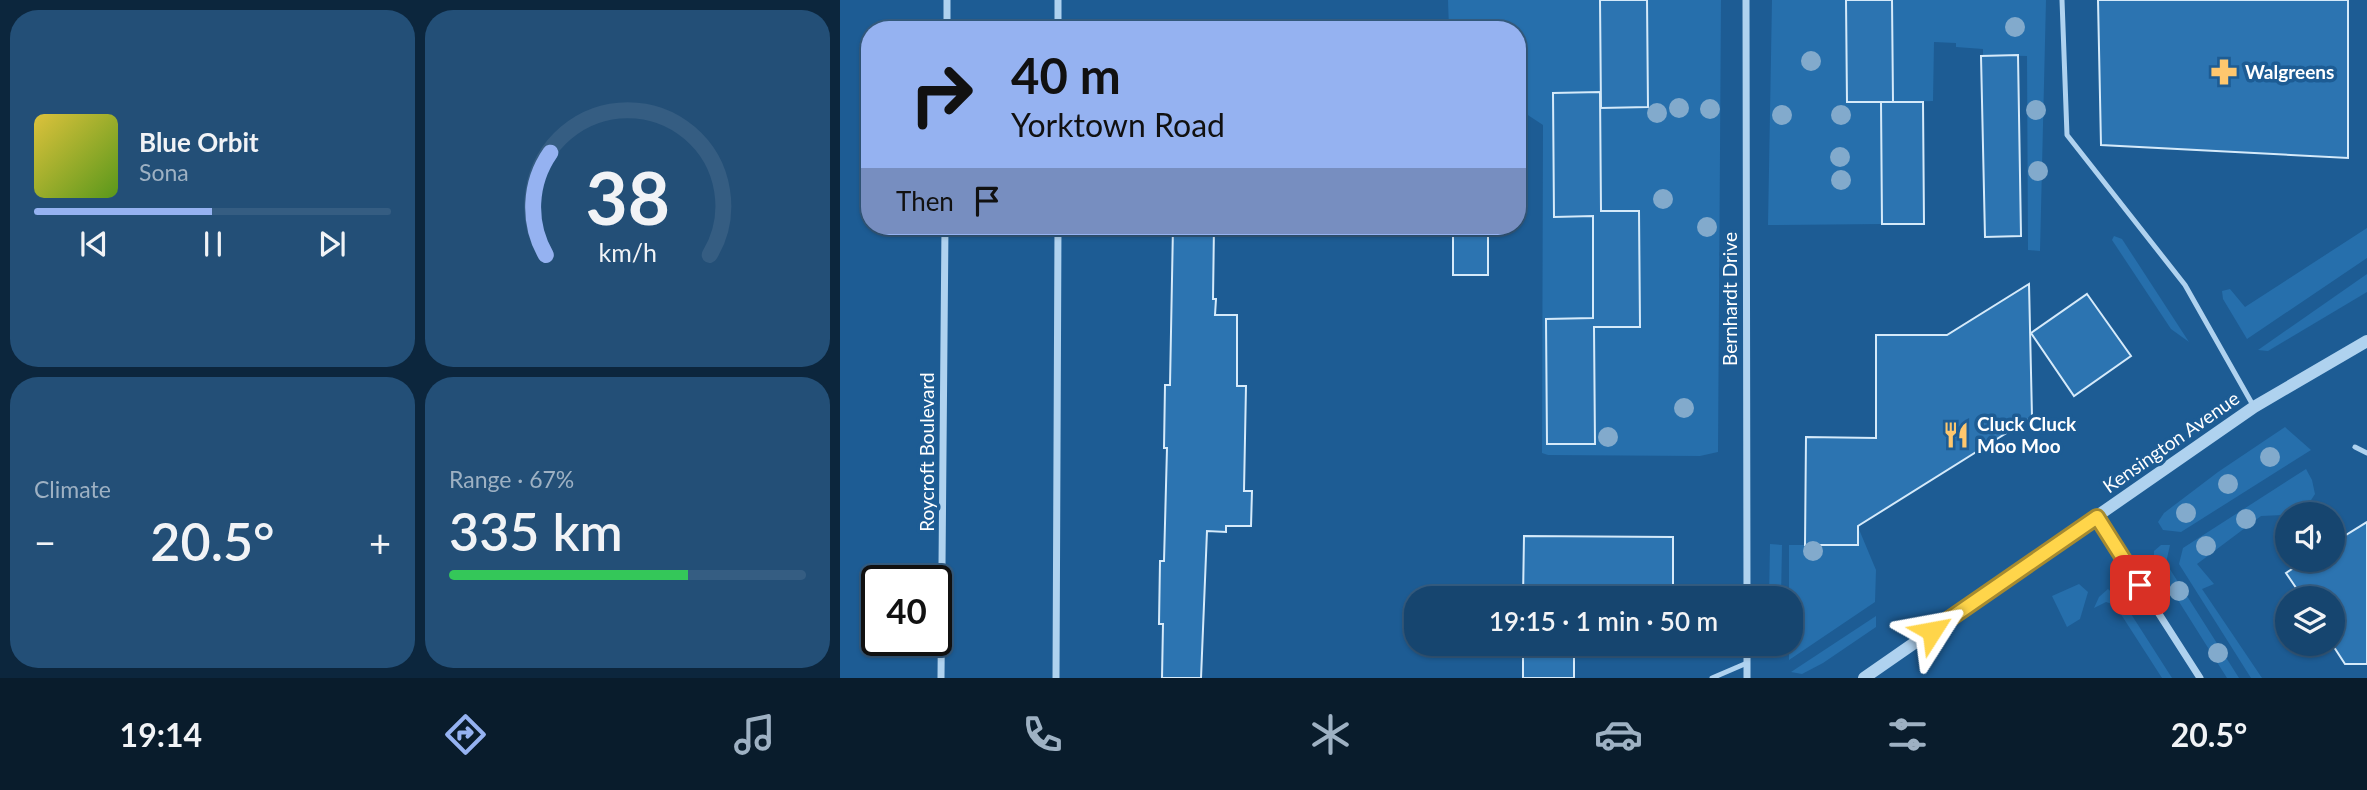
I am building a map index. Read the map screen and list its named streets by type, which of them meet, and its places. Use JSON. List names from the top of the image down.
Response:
{
  "streets": {
    "street": ["Bernhardt Drive", "Kensington Avenue", "Roycroft Boulevard"]
  },
  "places": {
    "pharmacy": ["Walgreens"],
    "restaurant": ["Cluck Cluck Moo Moo"]
  },
  "page": {
    "turn": ["40 m", "Yorktown Road"],
    "song": ["Blue Orbit", "Sona"],
    "then": "Then",
    "tile": [
      "Climate",
      ["Range · 67%", "335 km"]
    ],
    "heat": ["−", "20.5°", "+"],
    "limit": "40",
    "trip": "19:15 · 1 min · 50 m",
    "tabs": ["19:14", "20.5°"],
    "gauge": ["38", "km/h"]
  }
}
